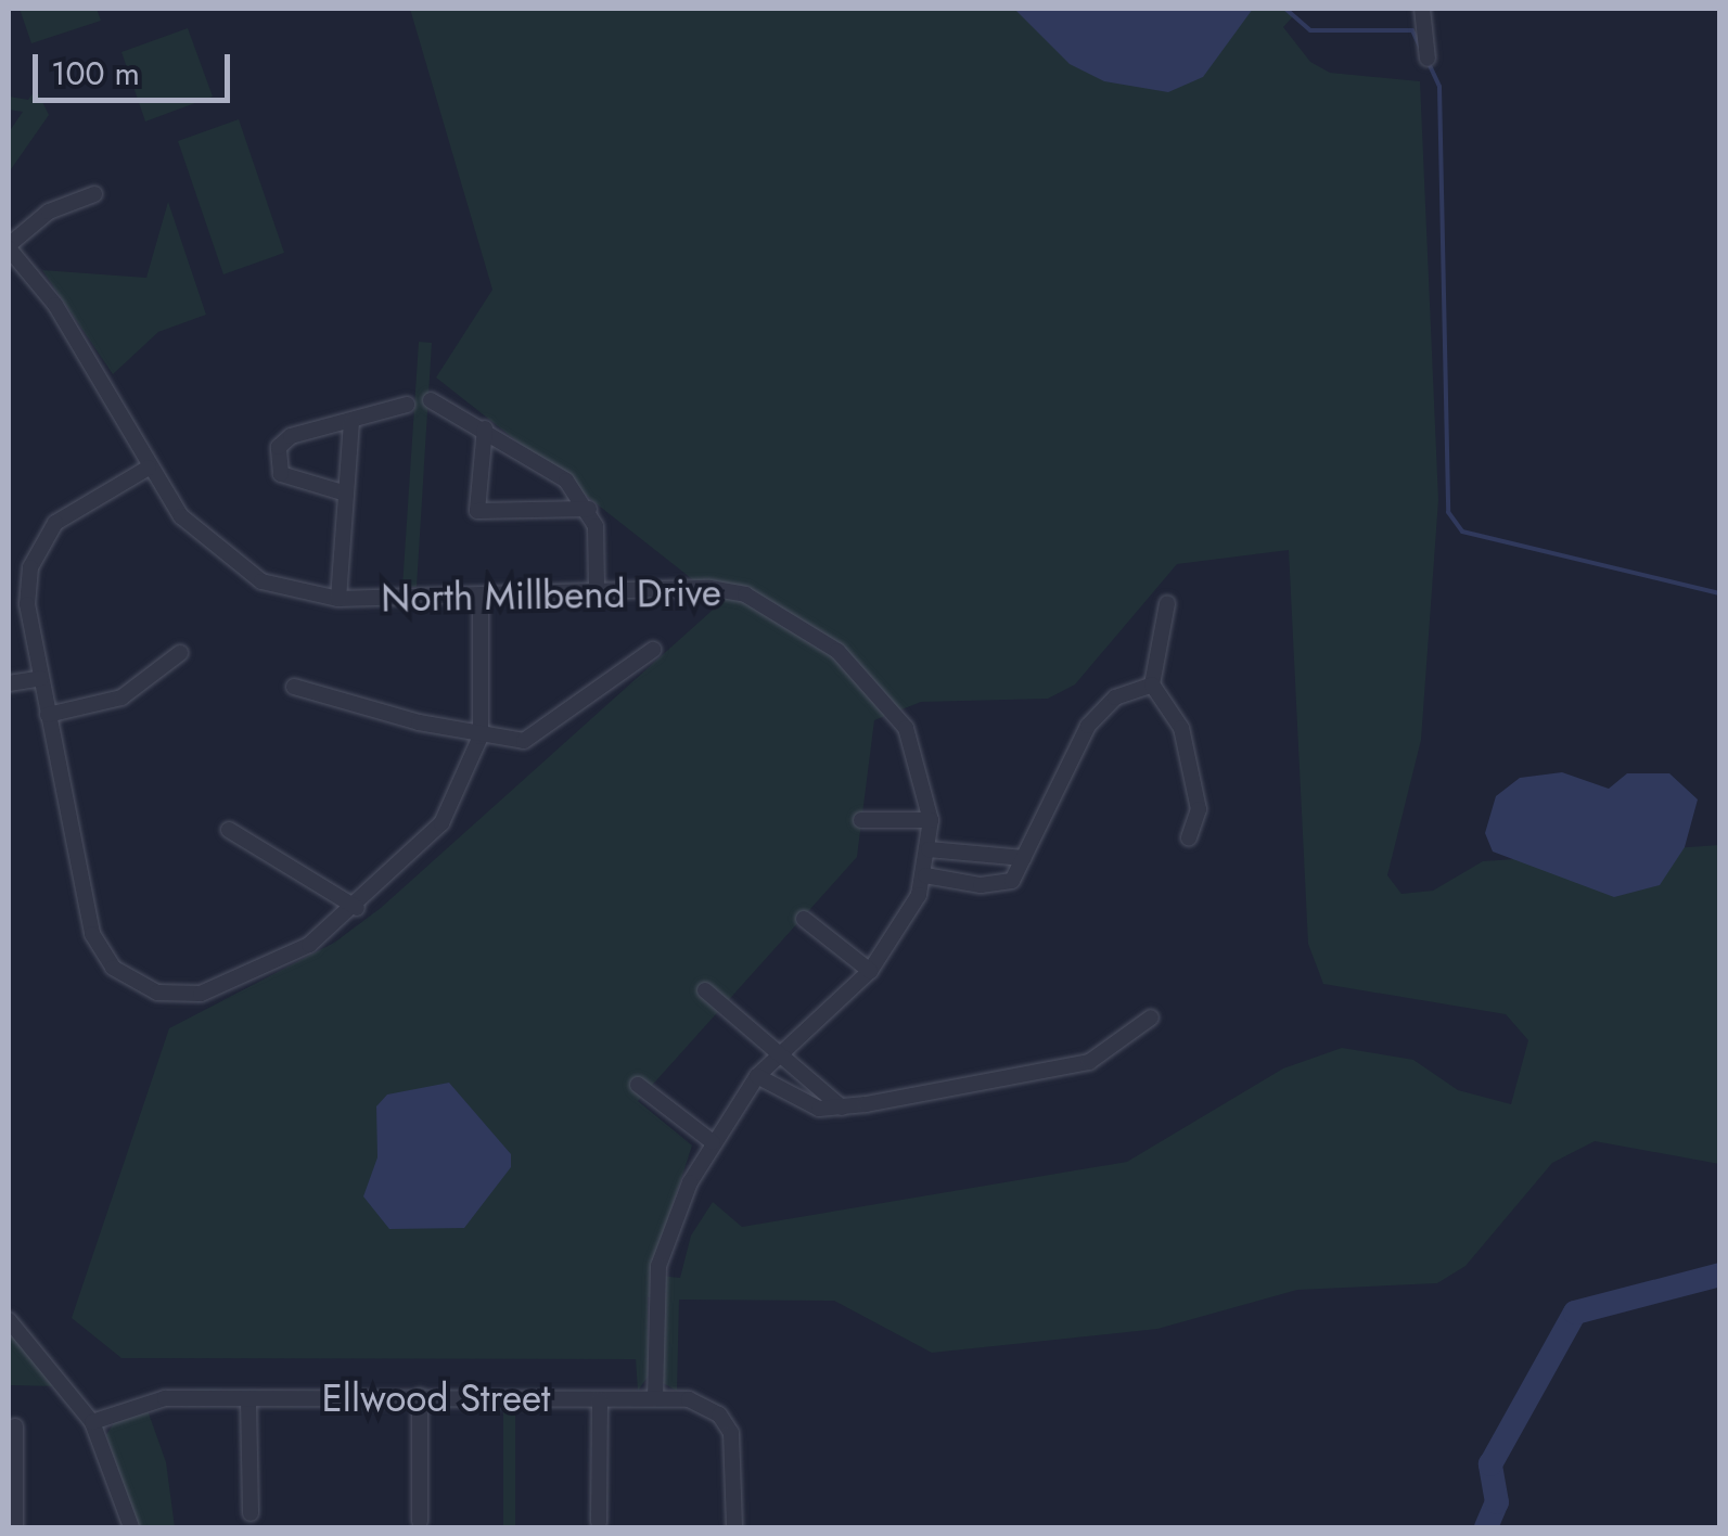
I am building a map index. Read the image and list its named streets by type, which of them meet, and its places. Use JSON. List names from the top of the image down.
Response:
{
  "streets": {
    "street": ["North Millbend Drive", "Ellwood Street"]
  },
  "crossings": [
    ["North Millbend Drive", "Ellwood Street"]
  ],
  "scale_bar": "100 m"
}
